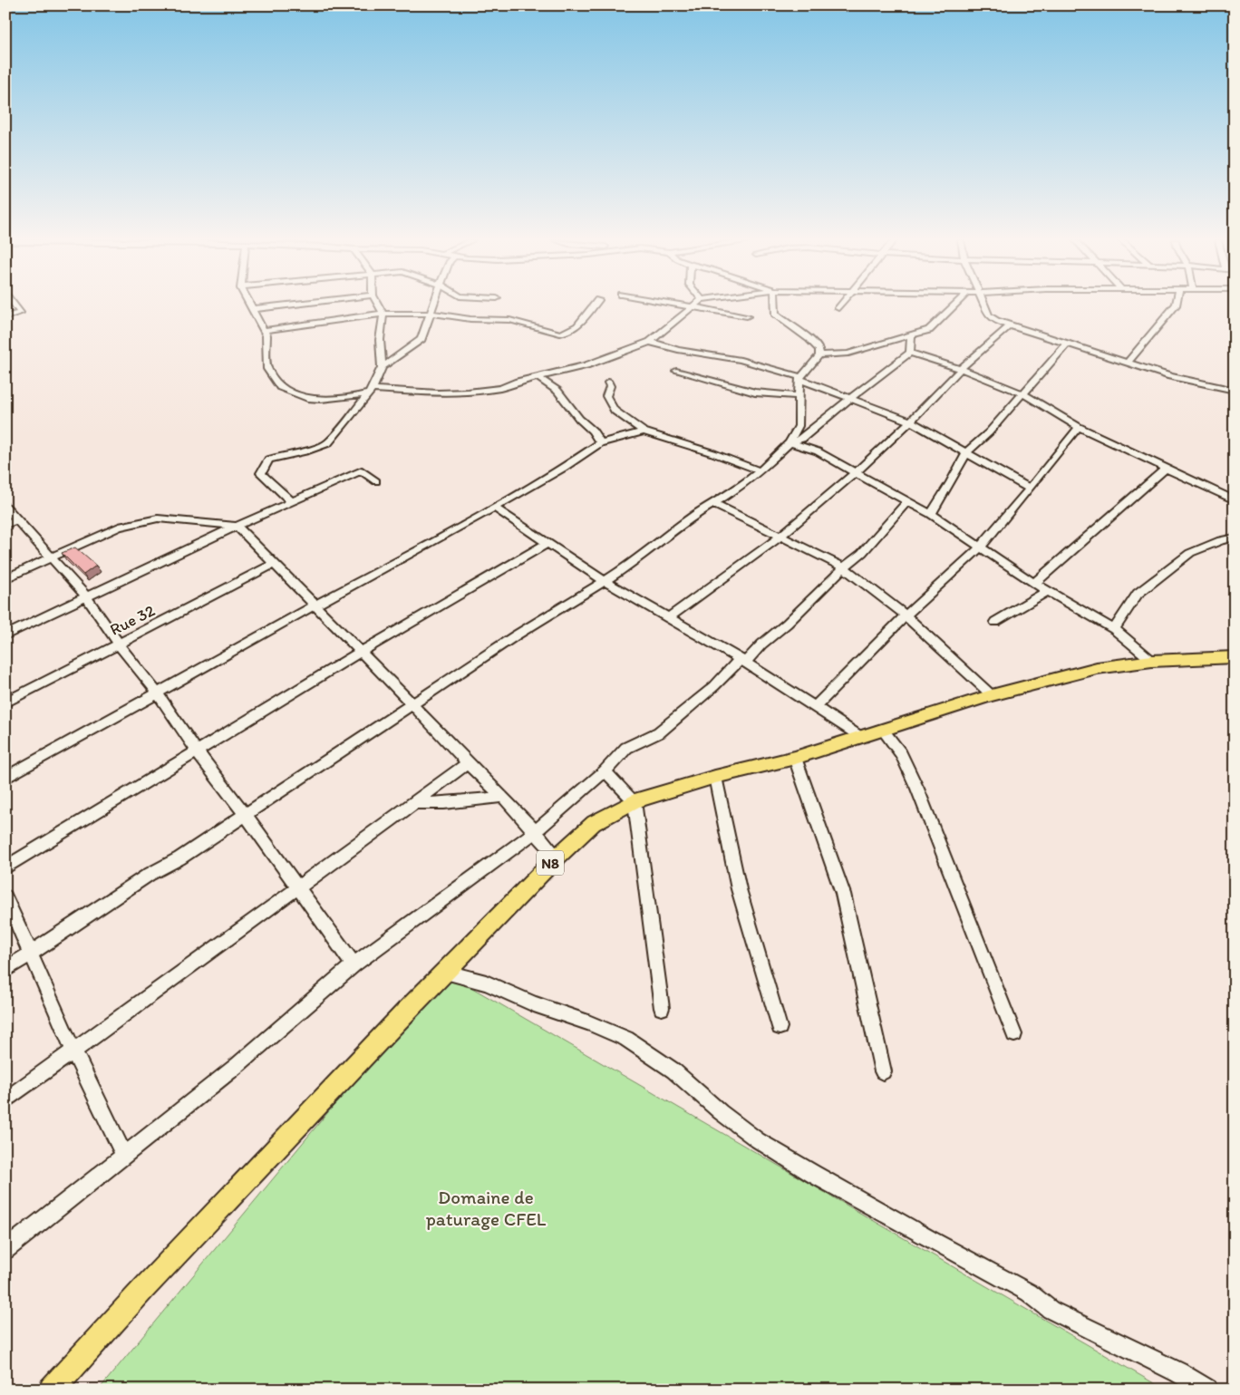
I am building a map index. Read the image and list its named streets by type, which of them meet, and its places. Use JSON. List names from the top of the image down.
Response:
{
  "streets": {
    "main road": ["N8"],
    "street": ["Rue 32"]
  },
  "parks": ["Domaine de paturage CFEL"]
}
